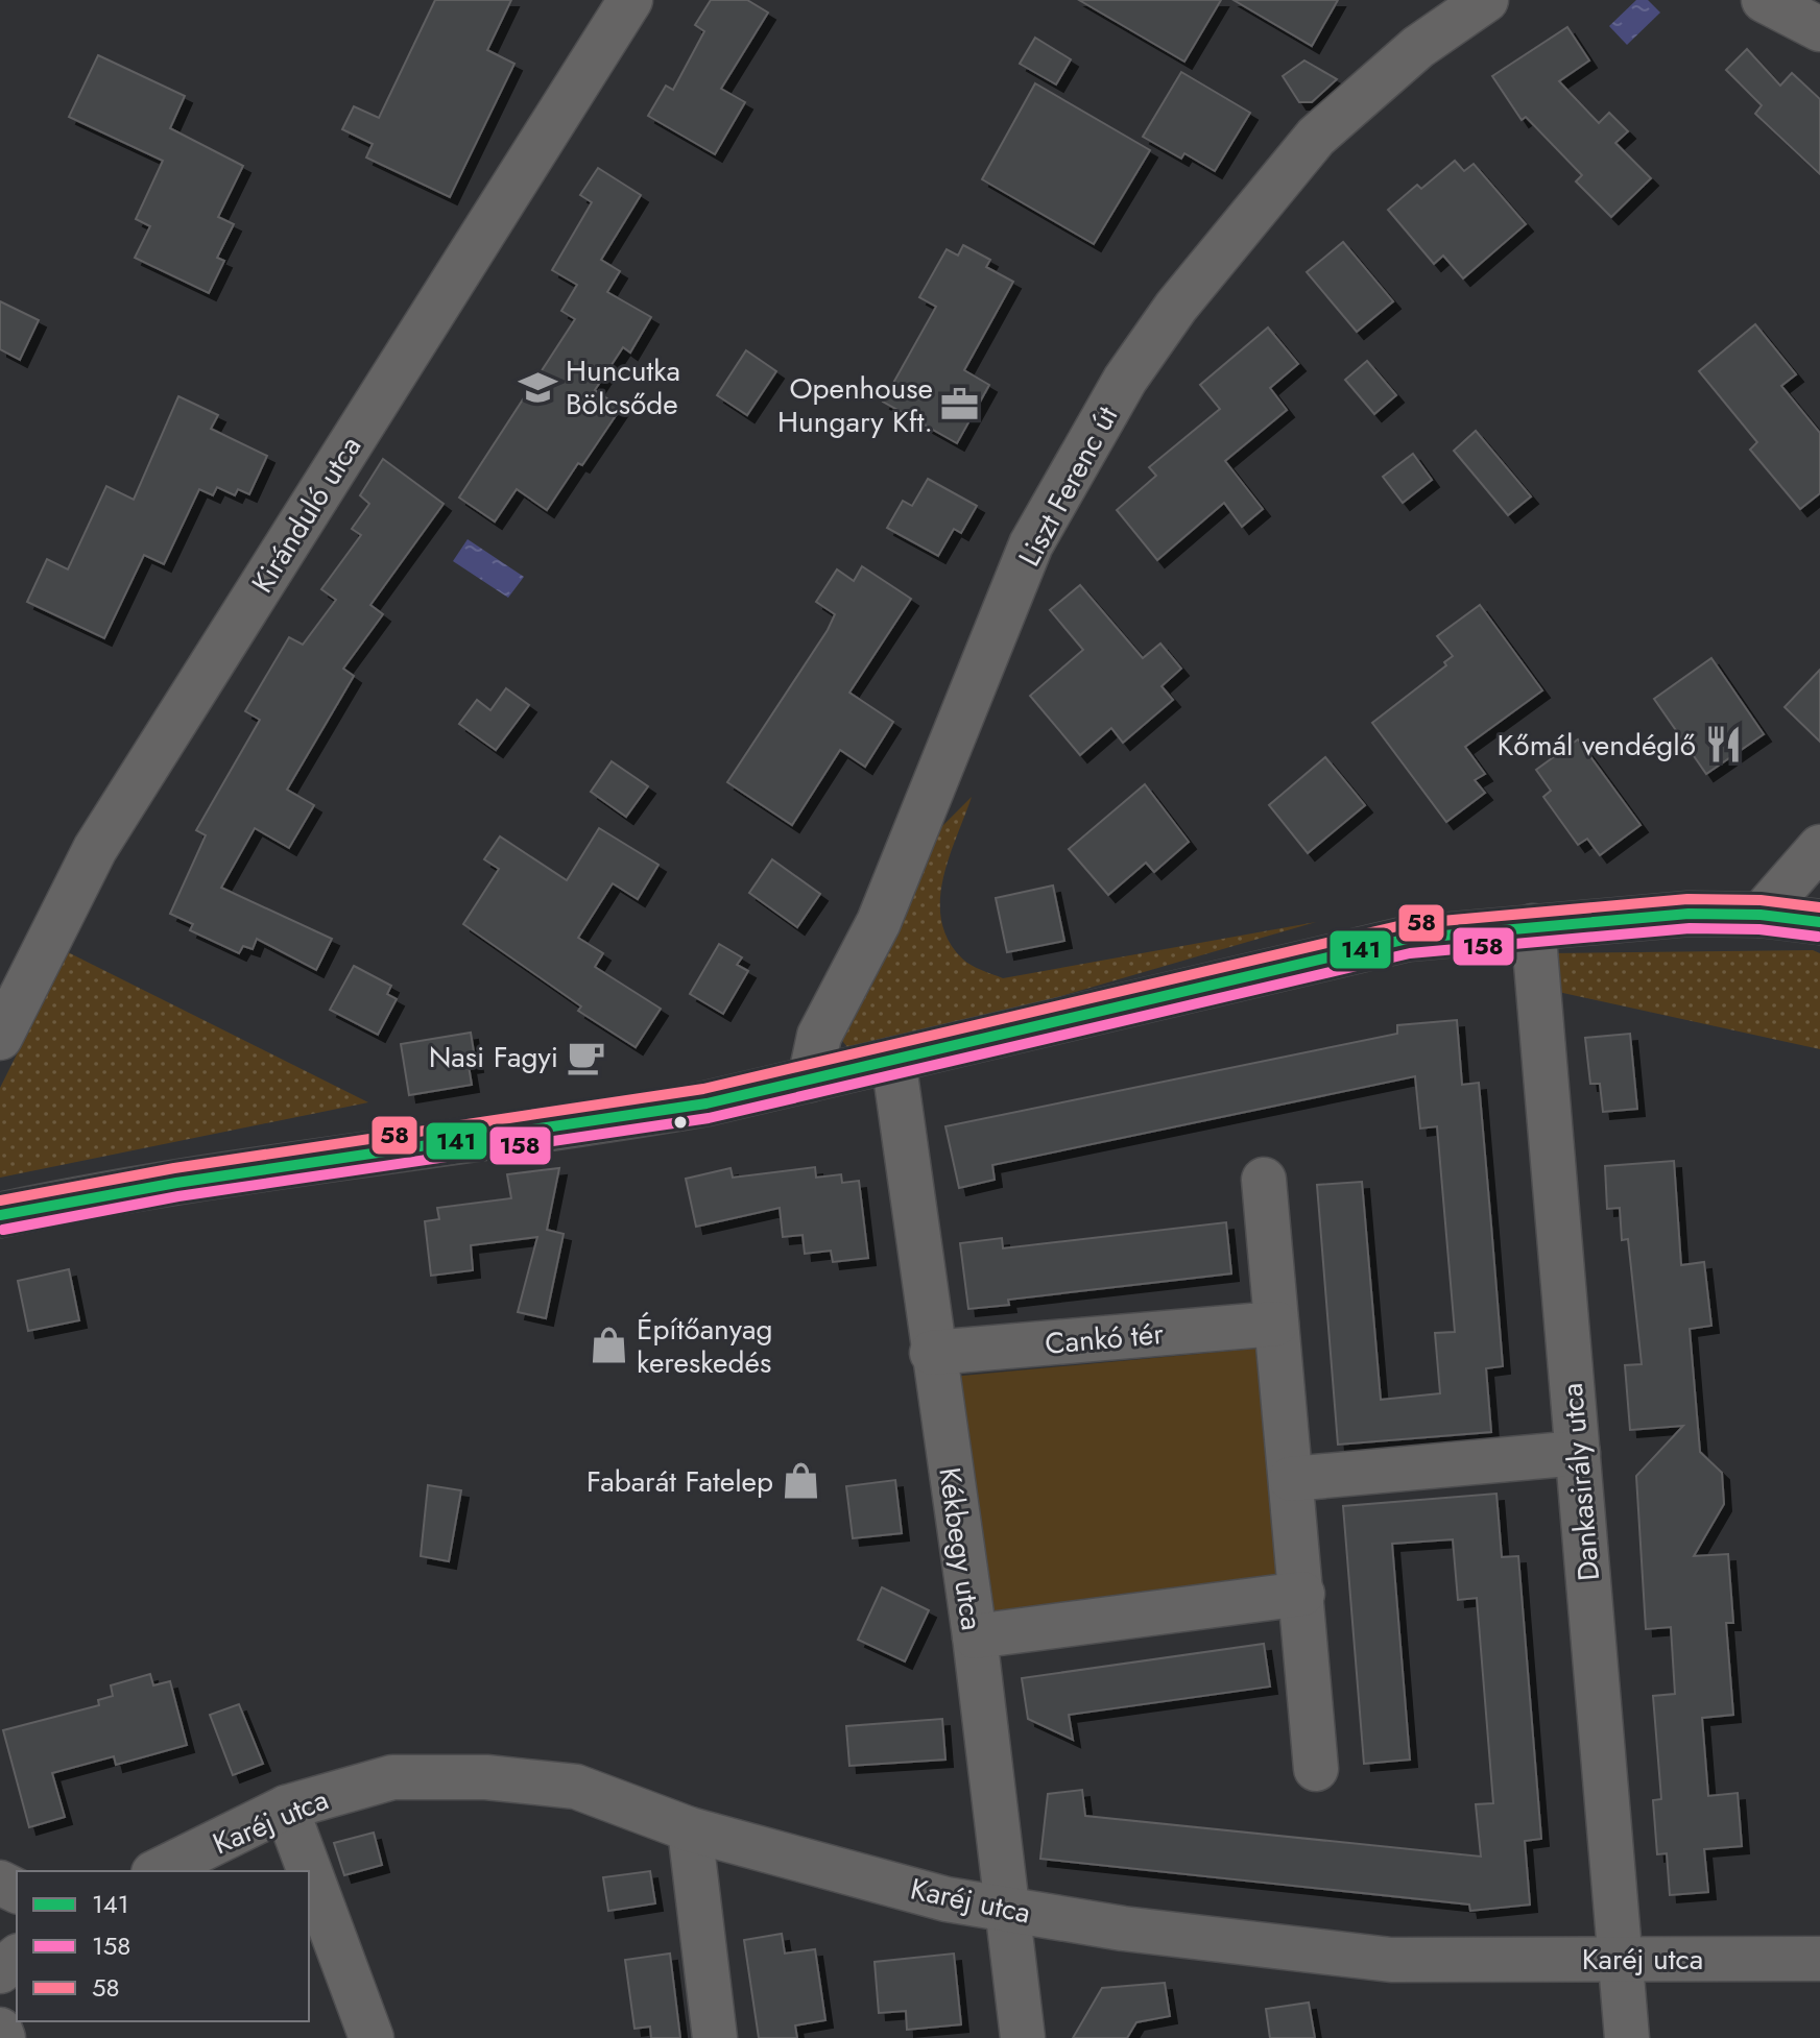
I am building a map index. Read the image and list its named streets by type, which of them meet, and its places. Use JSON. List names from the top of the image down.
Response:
{
  "streets": {
    "street": [
      "Liszt Ferenc út",
      "Kiránduló utca",
      "Cankó tér",
      "Dankasirály utca",
      "Kékbegy utca",
      "Karéj utca"
    ]
  },
  "crossings": [
    ["Cankó tér", "Kékbegy utca"],
    ["Dankasirály utca", "Karéj utca"],
    ["Kékbegy utca", "Karéj utca"]
  ],
  "places": {
    "school or university": ["Huncutka Bölcsőde"],
    "office": ["Openhouse Hungary Kft."],
    "restaurant": ["Kőmál vendéglő"],
    "cafe": ["Nasi Fagyi"],
    "shop": ["Építőanyag kereskedés", "Fabarát Fatelep"]
  },
  "lines": ["transit line 58", "transit line 141", "transit line 158"],
  "legend": ["141", "158", "58"]
}
